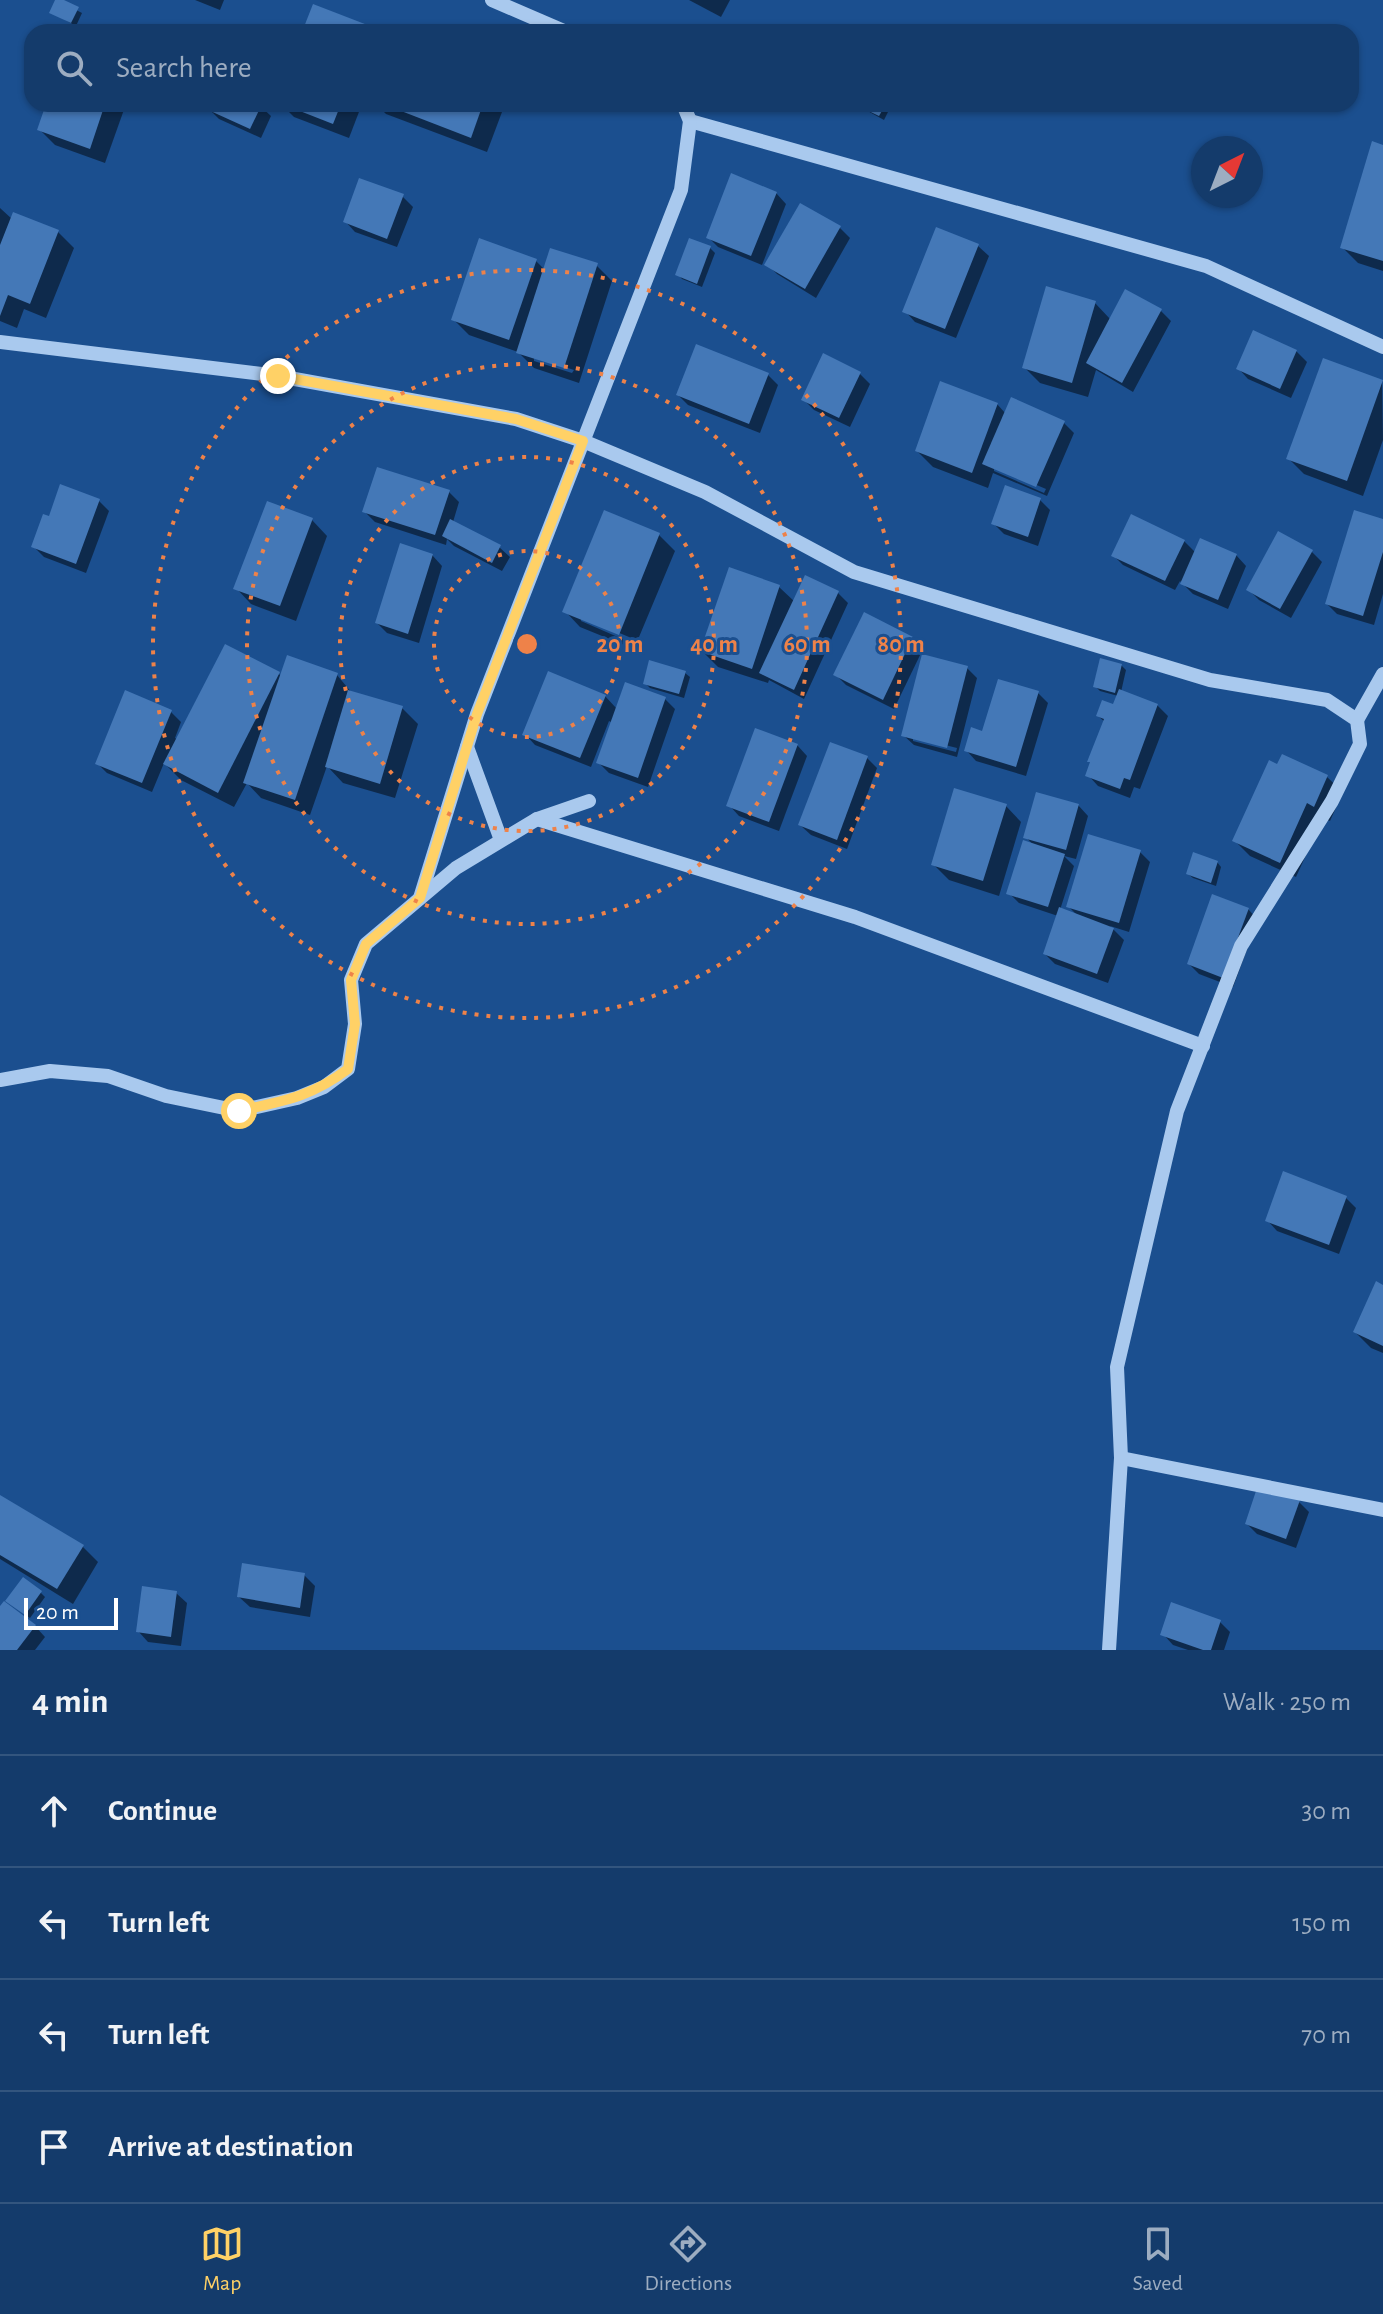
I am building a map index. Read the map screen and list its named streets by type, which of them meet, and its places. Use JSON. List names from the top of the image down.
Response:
{
  "scale_bar": "20 m",
  "north": "top right",
  "page": {
    "search": "Search here",
    "scale": "20 m",
    "heading": ["4 min", "Walk · 250 m"],
    "list": [
      ["Continue", "30 m"],
      ["Turn left", "150 m"],
      ["Turn left", "70 m"],
      "Arrive at destination"
    ],
    "nav": ["Map", "Directions", "Saved"]
  },
  "rings": [
    "20 m",
    "40 m",
    "60 m",
    "80 m"
  ]
}
